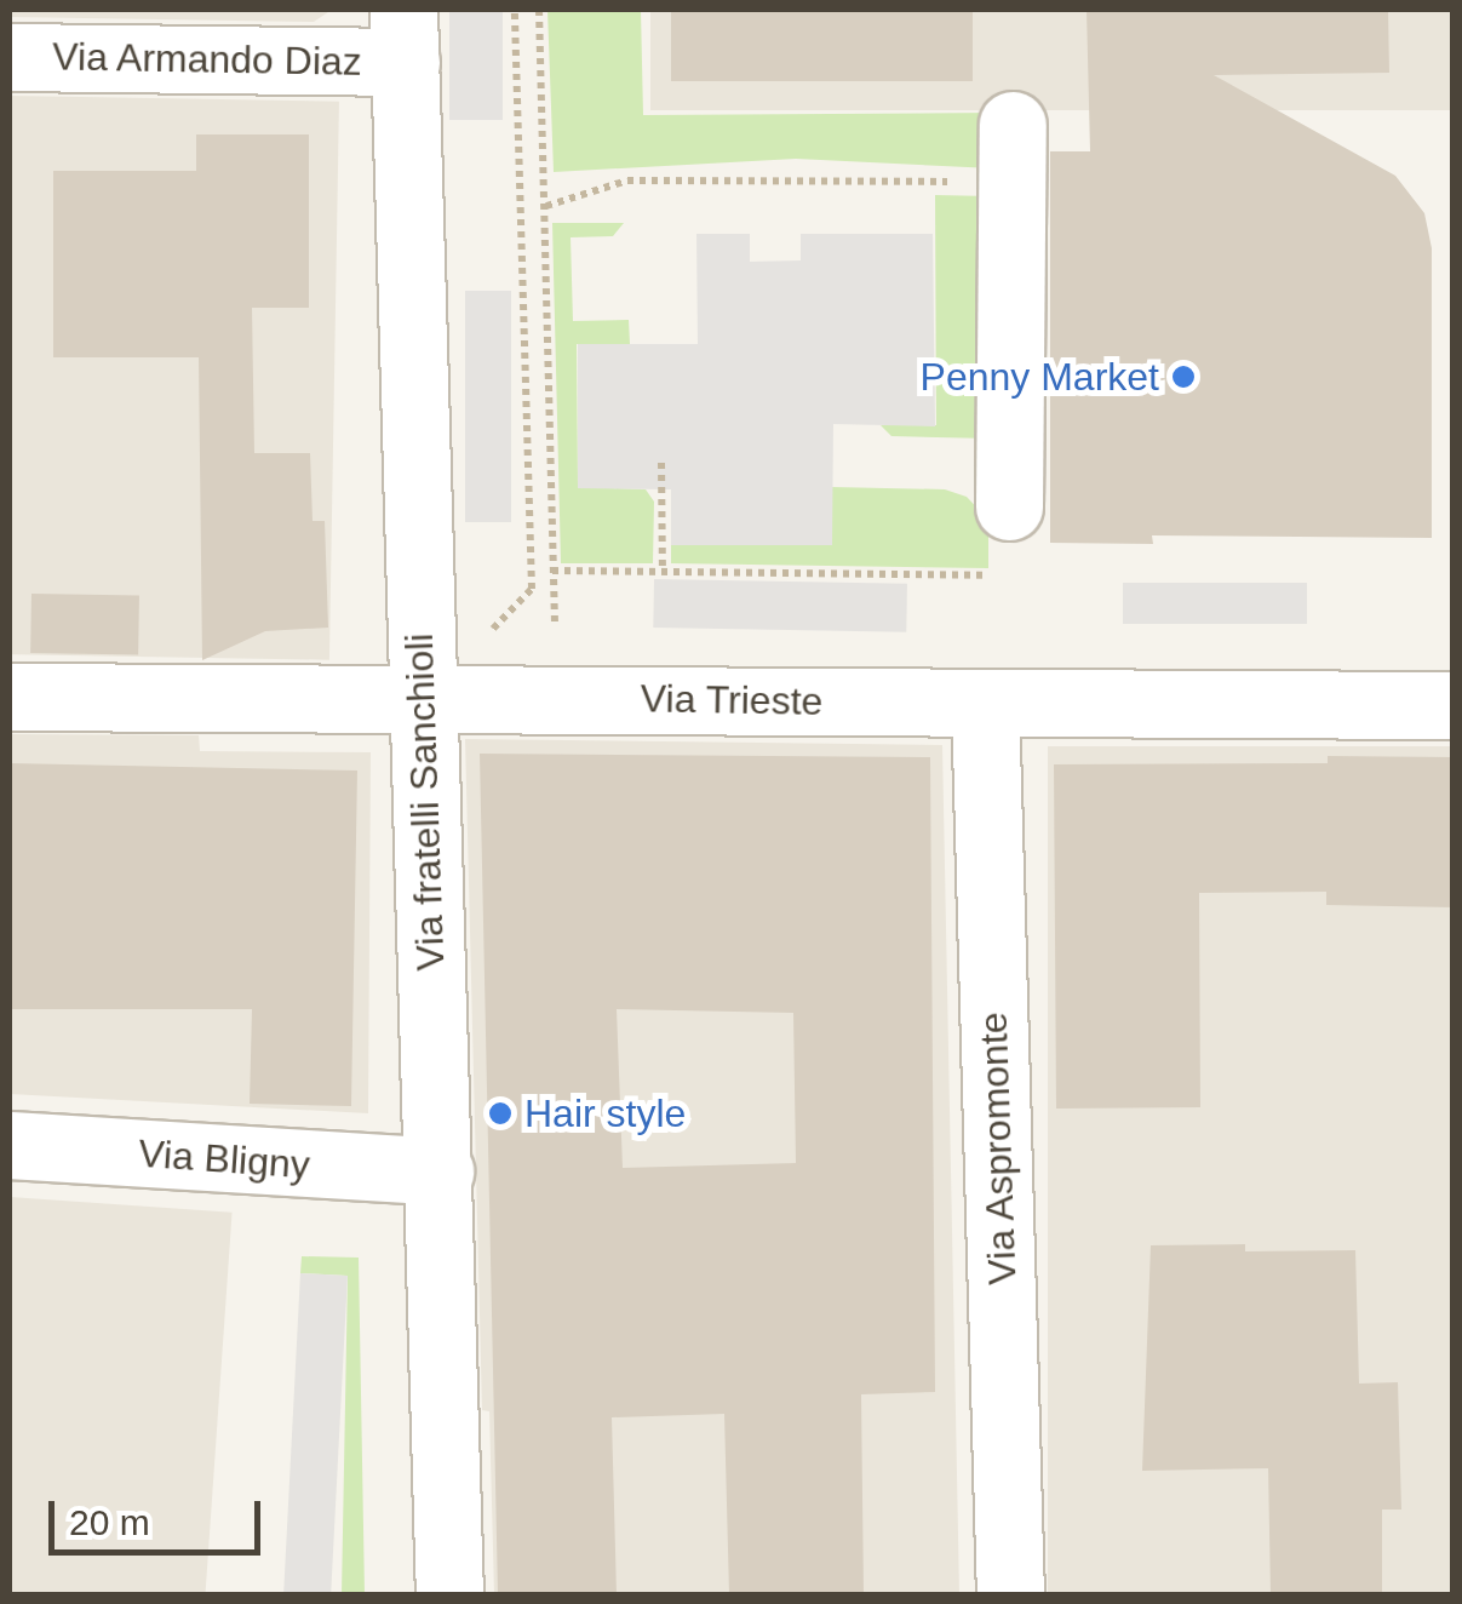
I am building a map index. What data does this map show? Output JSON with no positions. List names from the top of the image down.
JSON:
{
  "streets": {
    "street": [
      "Via Armando Diaz",
      "Via Trieste",
      "Via fratelli Sanchioli",
      "Via Aspromonte",
      "Via Bligny"
    ]
  },
  "crossings": [
    ["Via Armando Diaz", "Via fratelli Sanchioli"],
    ["Via Trieste", "Via fratelli Sanchioli"],
    ["Via Trieste", "Via Aspromonte"],
    ["Via fratelli Sanchioli", "Via Bligny"]
  ],
  "places": ["Penny Market", "Hair style"],
  "scale_bar": "20 m"
}
